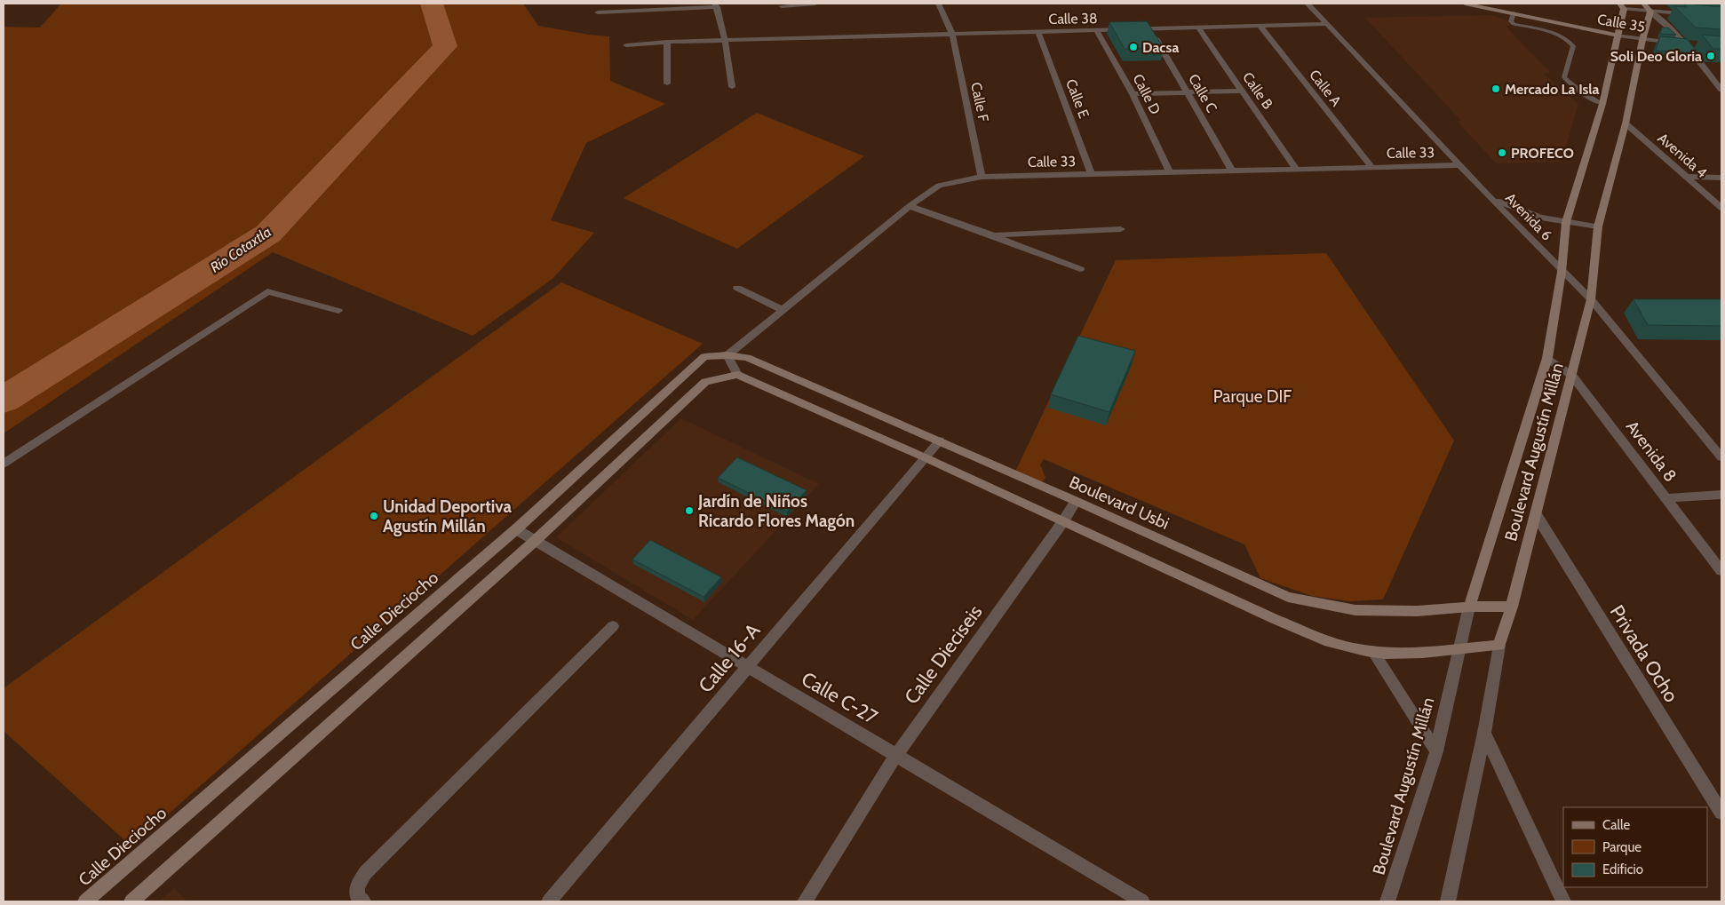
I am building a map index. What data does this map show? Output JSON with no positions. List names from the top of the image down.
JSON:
{
  "streets": {
    "street": [
      "Calle 38",
      "Calle 35",
      "Calle A",
      "Calle B",
      "Calle C",
      "Calle D",
      "Calle E",
      "Calle F",
      "Calle 33",
      "Avenida 4",
      "Avenida 6",
      "Avenida 8",
      "Boulevard Augustín Millán",
      "Boulevard Usbi",
      "Calle Dieciocho",
      "Privada Ocho",
      "Calle Dieciseis",
      "Calle 16-A",
      "Calle C-27"
    ]
  },
  "crossings": [
    ["Calle 38", "Calle A"],
    ["Calle 38", "Calle B"],
    ["Calle 38", "Calle C"],
    ["Calle 38", "Calle D"],
    ["Calle 38", "Calle E"],
    ["Calle 38", "Calle F"],
    ["Calle 38", "Avenida 6"],
    ["Calle 35", "Boulevard Augustín Millán"],
    ["Calle A", "Calle 33"],
    ["Calle B", "Calle 33"],
    ["Calle C", "Calle 33"],
    ["Calle D", "Calle 33"],
    ["Calle E", "Calle 33"],
    ["Calle F", "Calle 33"],
    ["Calle 33", "Avenida 6"],
    ["Calle 33", "Boulevard Usbi"],
    ["Calle 33", "Calle Dieciocho"],
    ["Avenida 4", "Boulevard Augustín Millán"],
    ["Avenida 6", "Boulevard Augustín Millán"],
    ["Avenida 8", "Boulevard Augustín Millán"],
    ["Boulevard Augustín Millán", "Boulevard Usbi"],
    ["Boulevard Augustín Millán", "Privada Ocho"],
    ["Boulevard Usbi", "Calle Dieciocho"],
    ["Boulevard Usbi", "Calle Dieciseis"],
    ["Boulevard Usbi", "Calle 16-A"],
    ["Calle Dieciocho", "Calle C-27"],
    ["Calle Dieciseis", "Calle C-27"],
    ["Calle 16-A", "Calle C-27"]
  ],
  "water": ["Río Cotaxtla"],
  "parks": ["Parque DIF"],
  "places": [
    "Dacsa",
    "Soli Deo Gloria",
    "Mercado La Isla",
    "PROFECO",
    "Jardín de Niños Ricardo Flores Magón",
    "Unidad Deportiva Agustín Millán"
  ],
  "legend": ["Calle", "Parque", "Edificio"]
}
